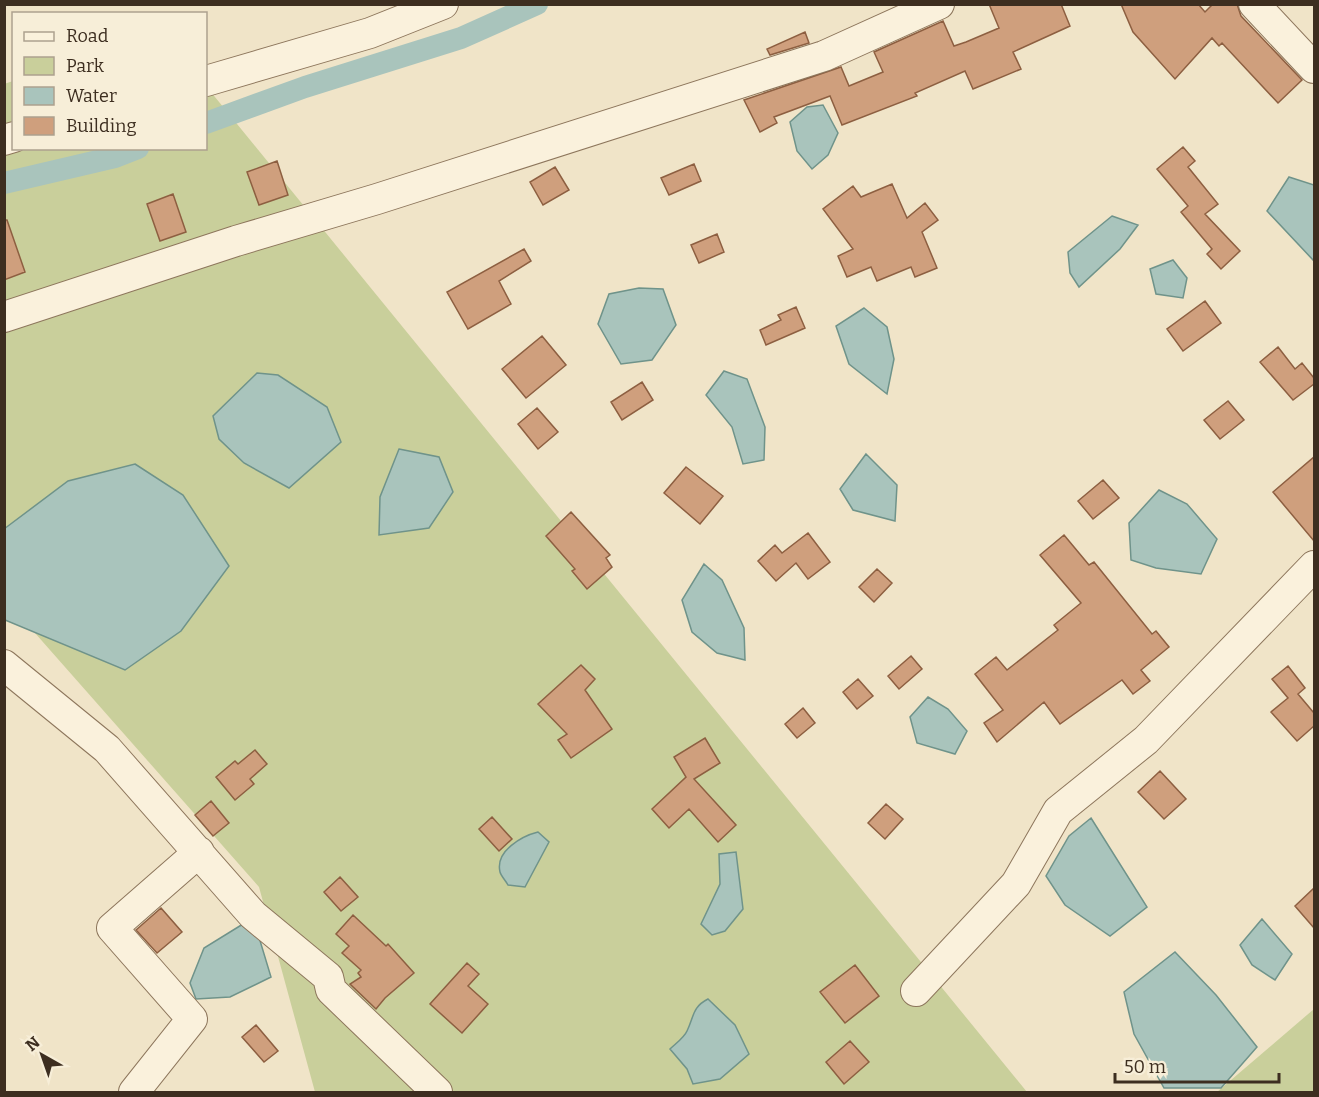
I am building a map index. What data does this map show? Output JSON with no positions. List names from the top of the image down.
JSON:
{
  "legend": [
    "Road",
    "Park",
    "Water",
    "Building"
  ],
  "scale_bar": "50 m",
  "north": "top left"
}
